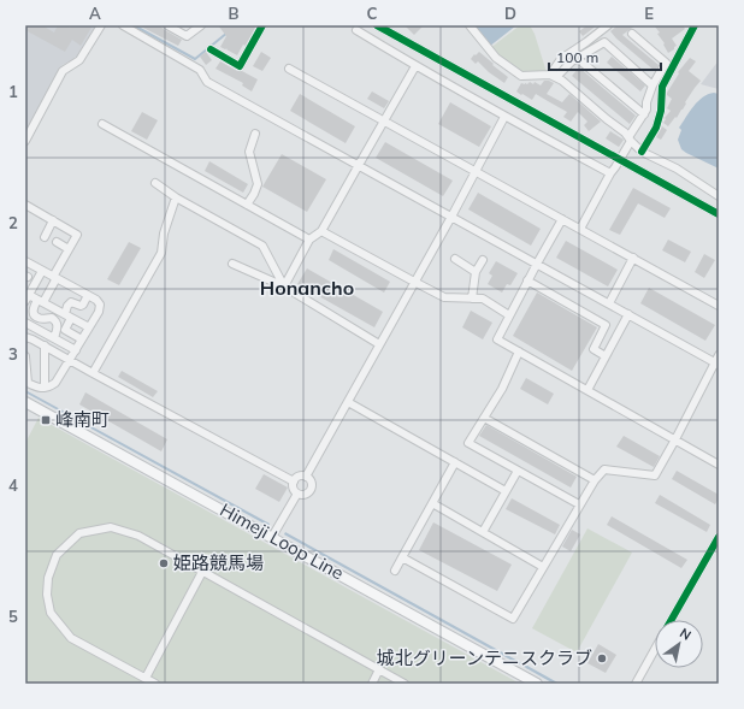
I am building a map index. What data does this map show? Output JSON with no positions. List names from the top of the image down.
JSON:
{
  "streets": {
    "main road": ["Himeji Loop Line"]
  },
  "districts": ["Honancho"],
  "places": {
    "transit": ["峰南町"],
    "other": ["姫路競馬場", "城北グリーンテニスクラブ"]
  },
  "scale_bar": "100 m",
  "north": "top right",
  "grid": {
    "columns": [
      "A",
      "B",
      "C",
      "D",
      "E"
    ],
    "rows": [
      "1",
      "2",
      "3",
      "4",
      "5"
    ]
  }
}
